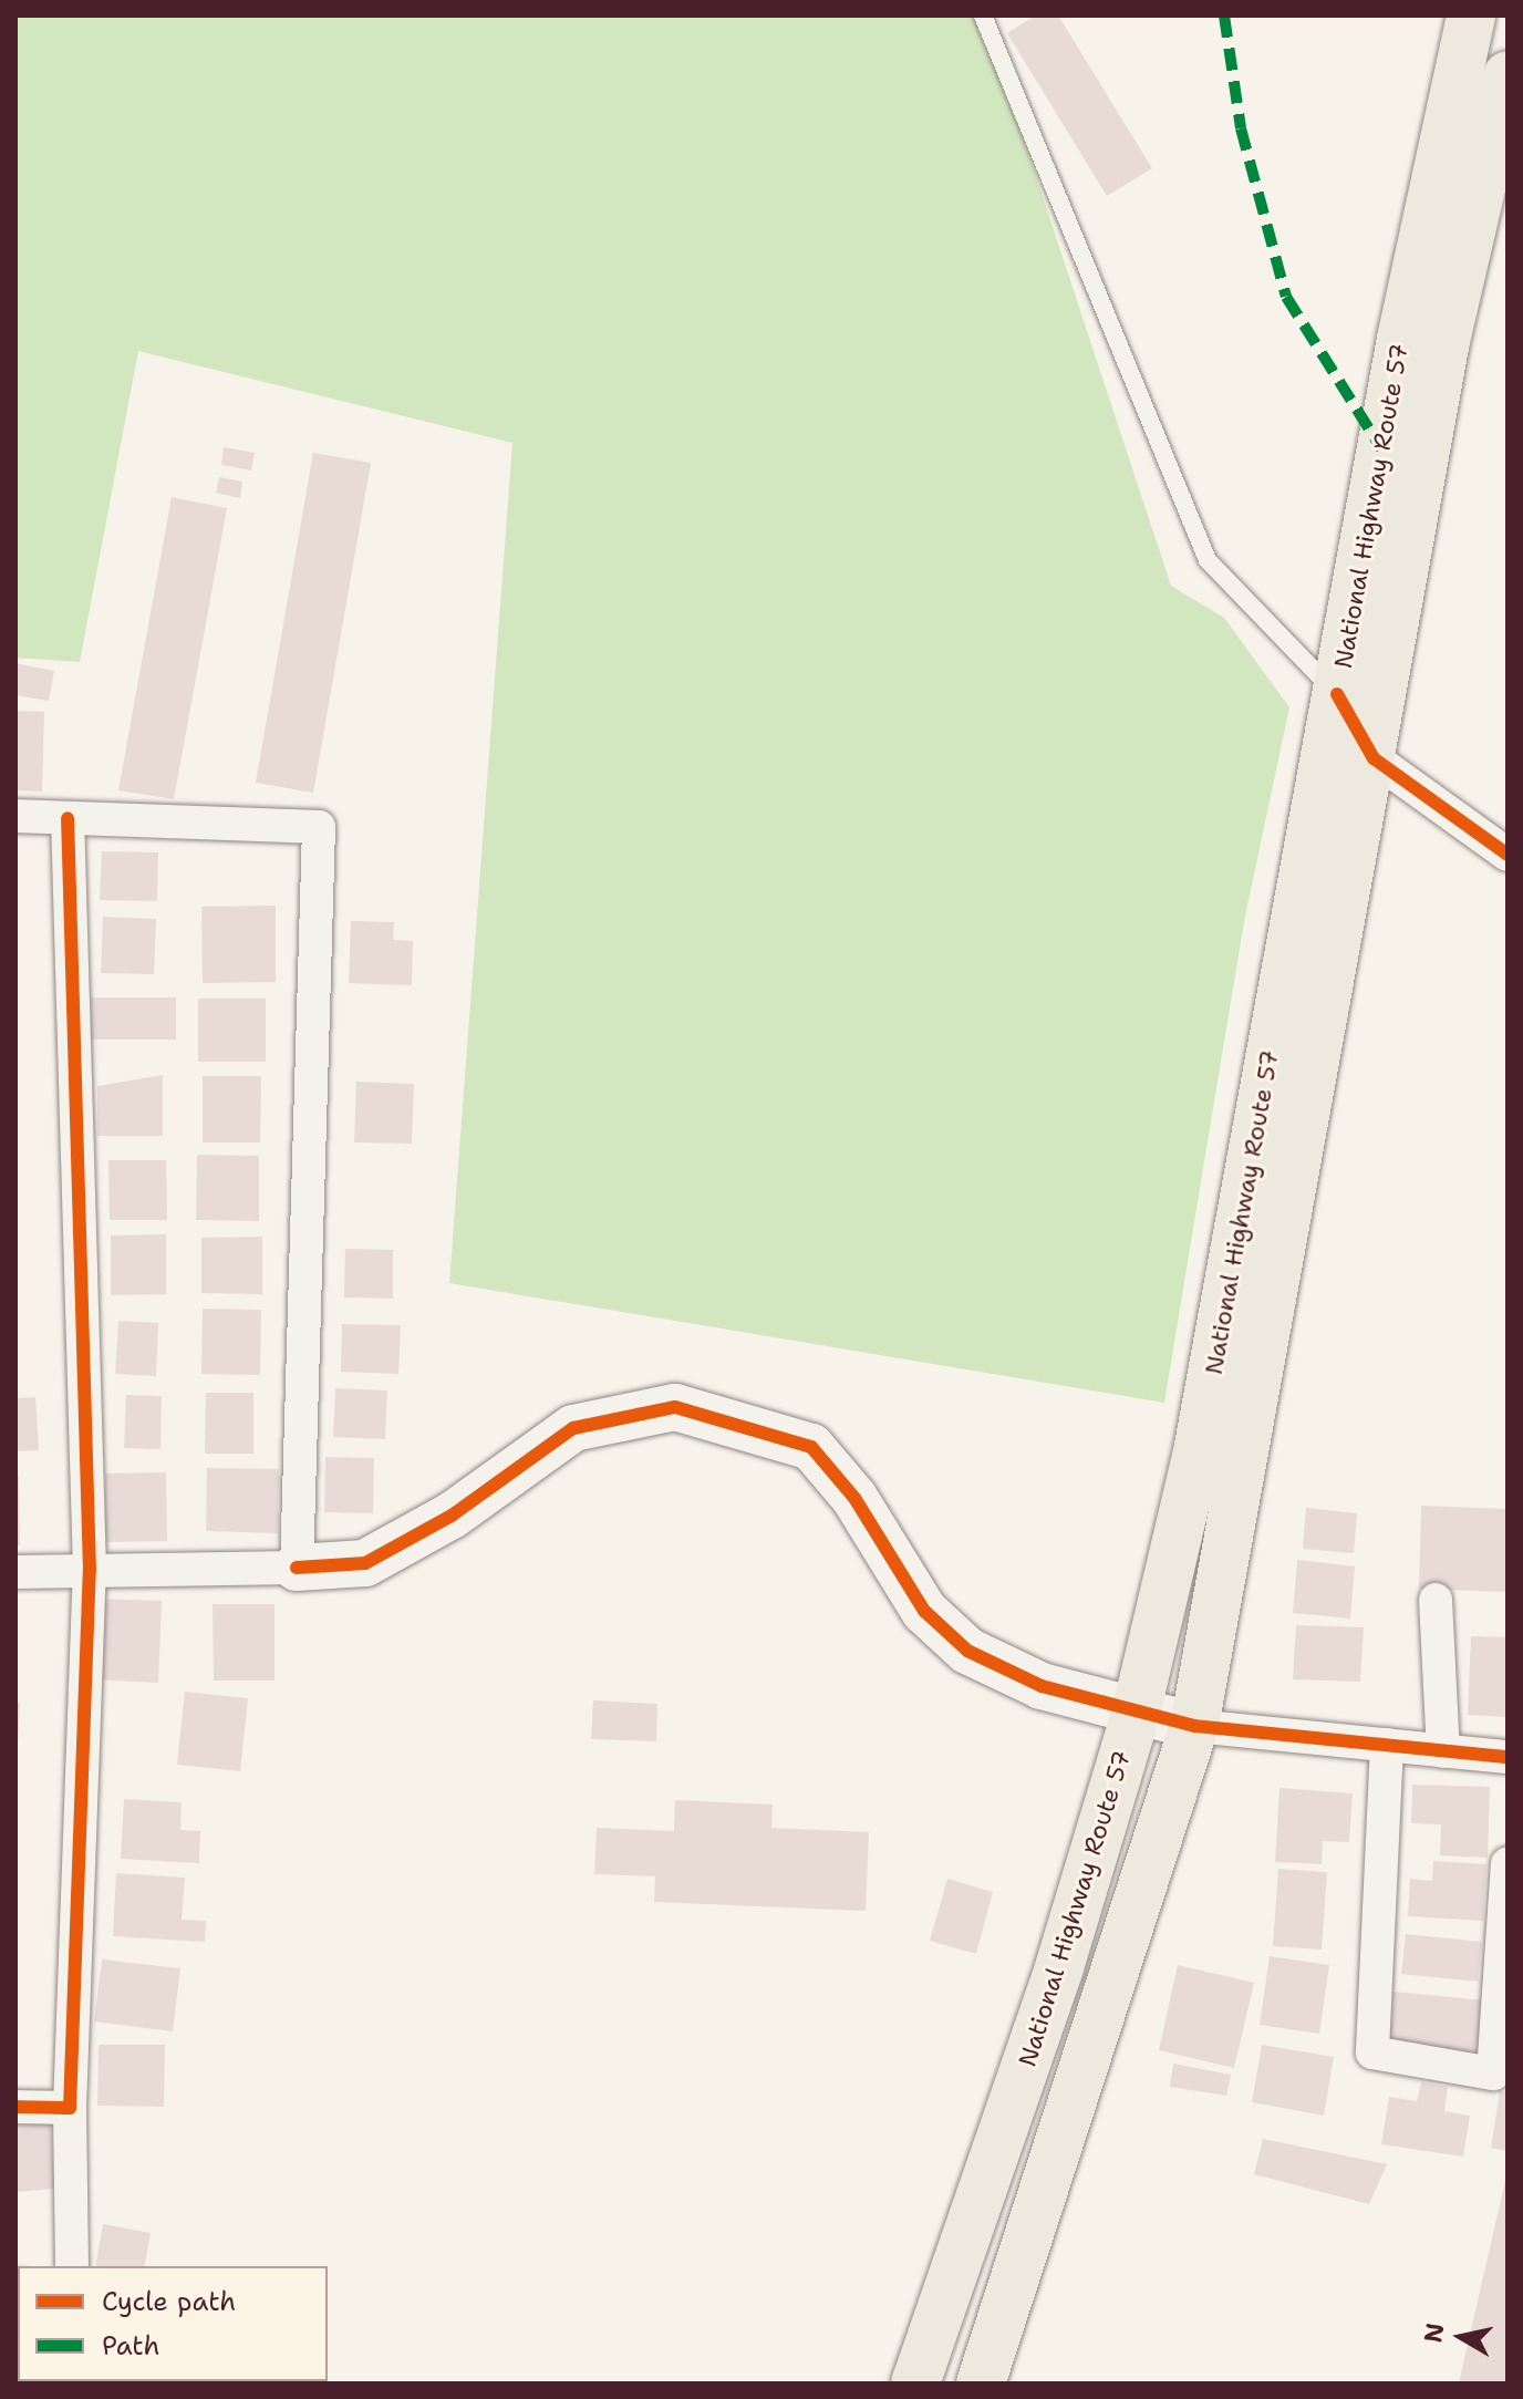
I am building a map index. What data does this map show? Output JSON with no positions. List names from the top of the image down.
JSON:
{
  "streets": {
    "highway": ["National Highway Route 57"]
  },
  "legend": ["Cycle path", "Path"],
  "north": "left"
}
